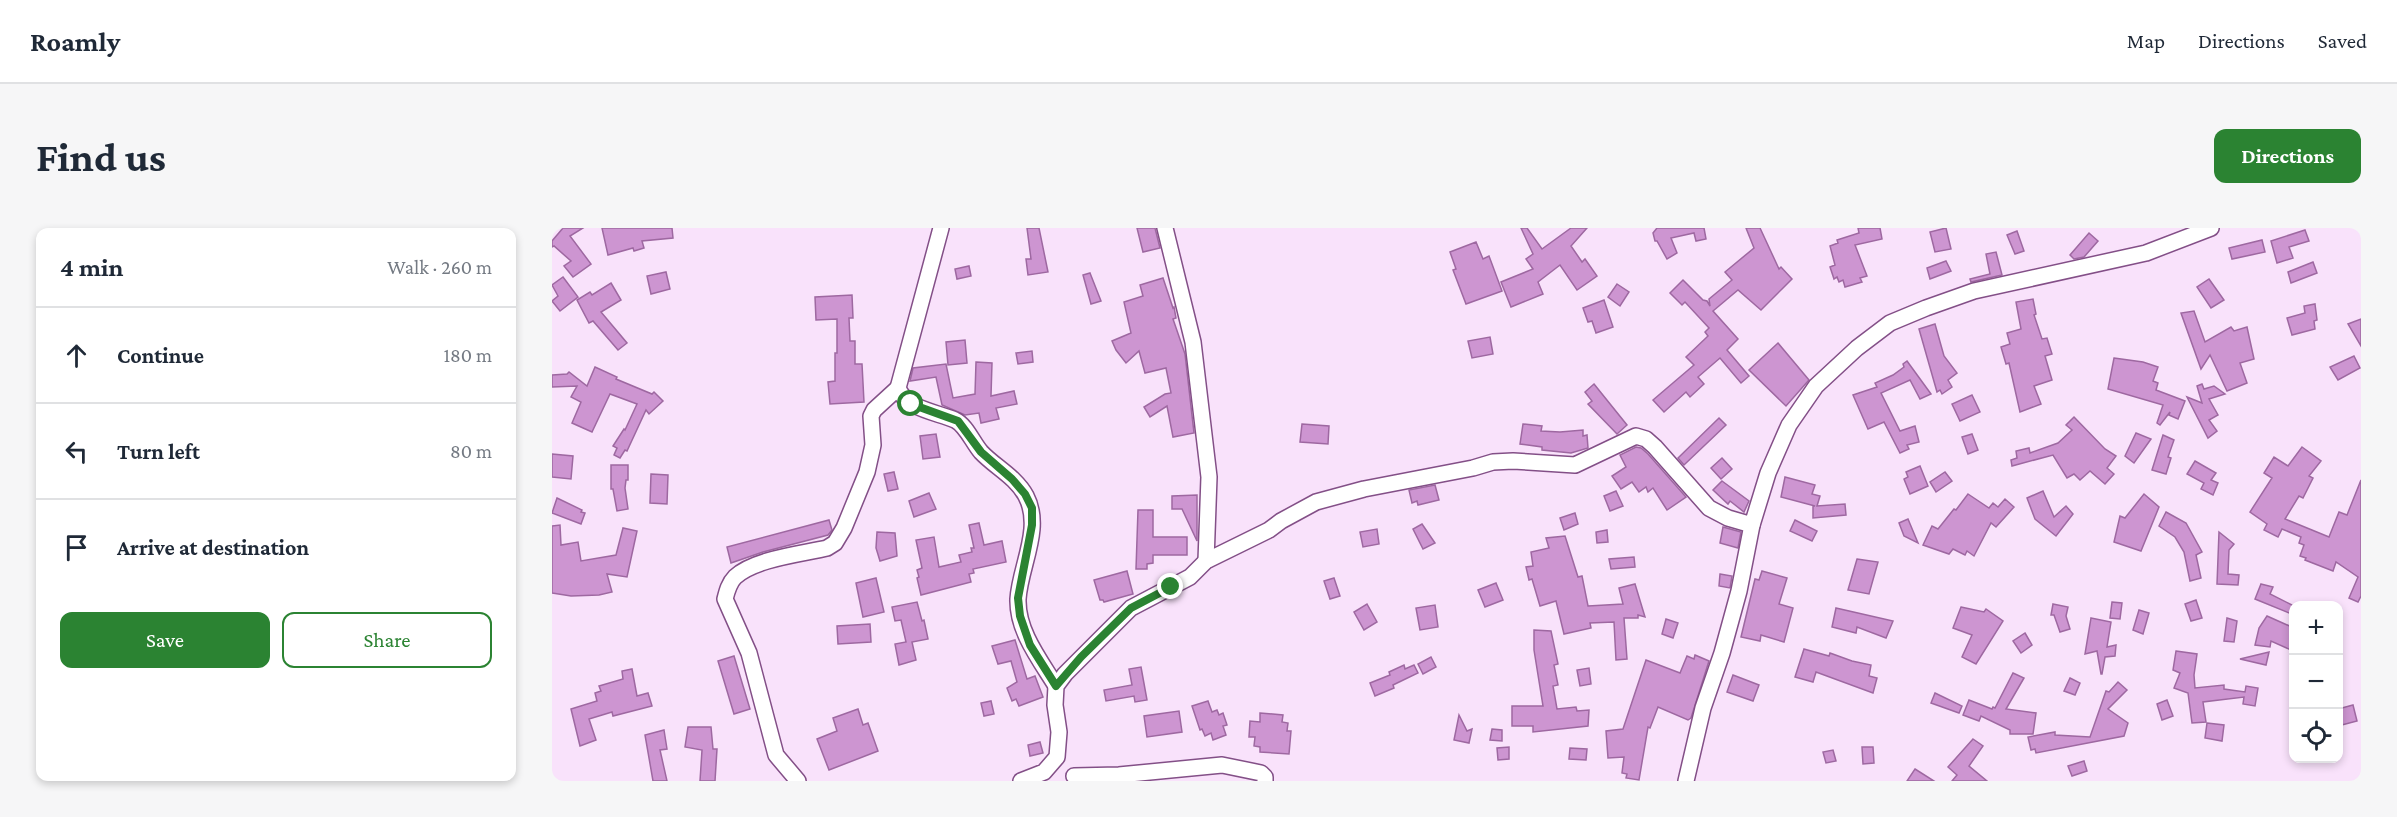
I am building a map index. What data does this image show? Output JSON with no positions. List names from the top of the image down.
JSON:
{
  "page": {
    "header": "Roamly",
    "nav": ["Map", "Directions", "Saved"],
    "buttons": [
      "Directions",
      ["Save", "Share"]
    ],
    "title": "Find us",
    "heading": ["4 min", "Walk · 260 m"],
    "list": [
      ["Continue", "180 m"],
      ["Turn left", "80 m"],
      "Arrive at destination"
    ],
    "map_buttons": ["+", "−"]
  }
}
